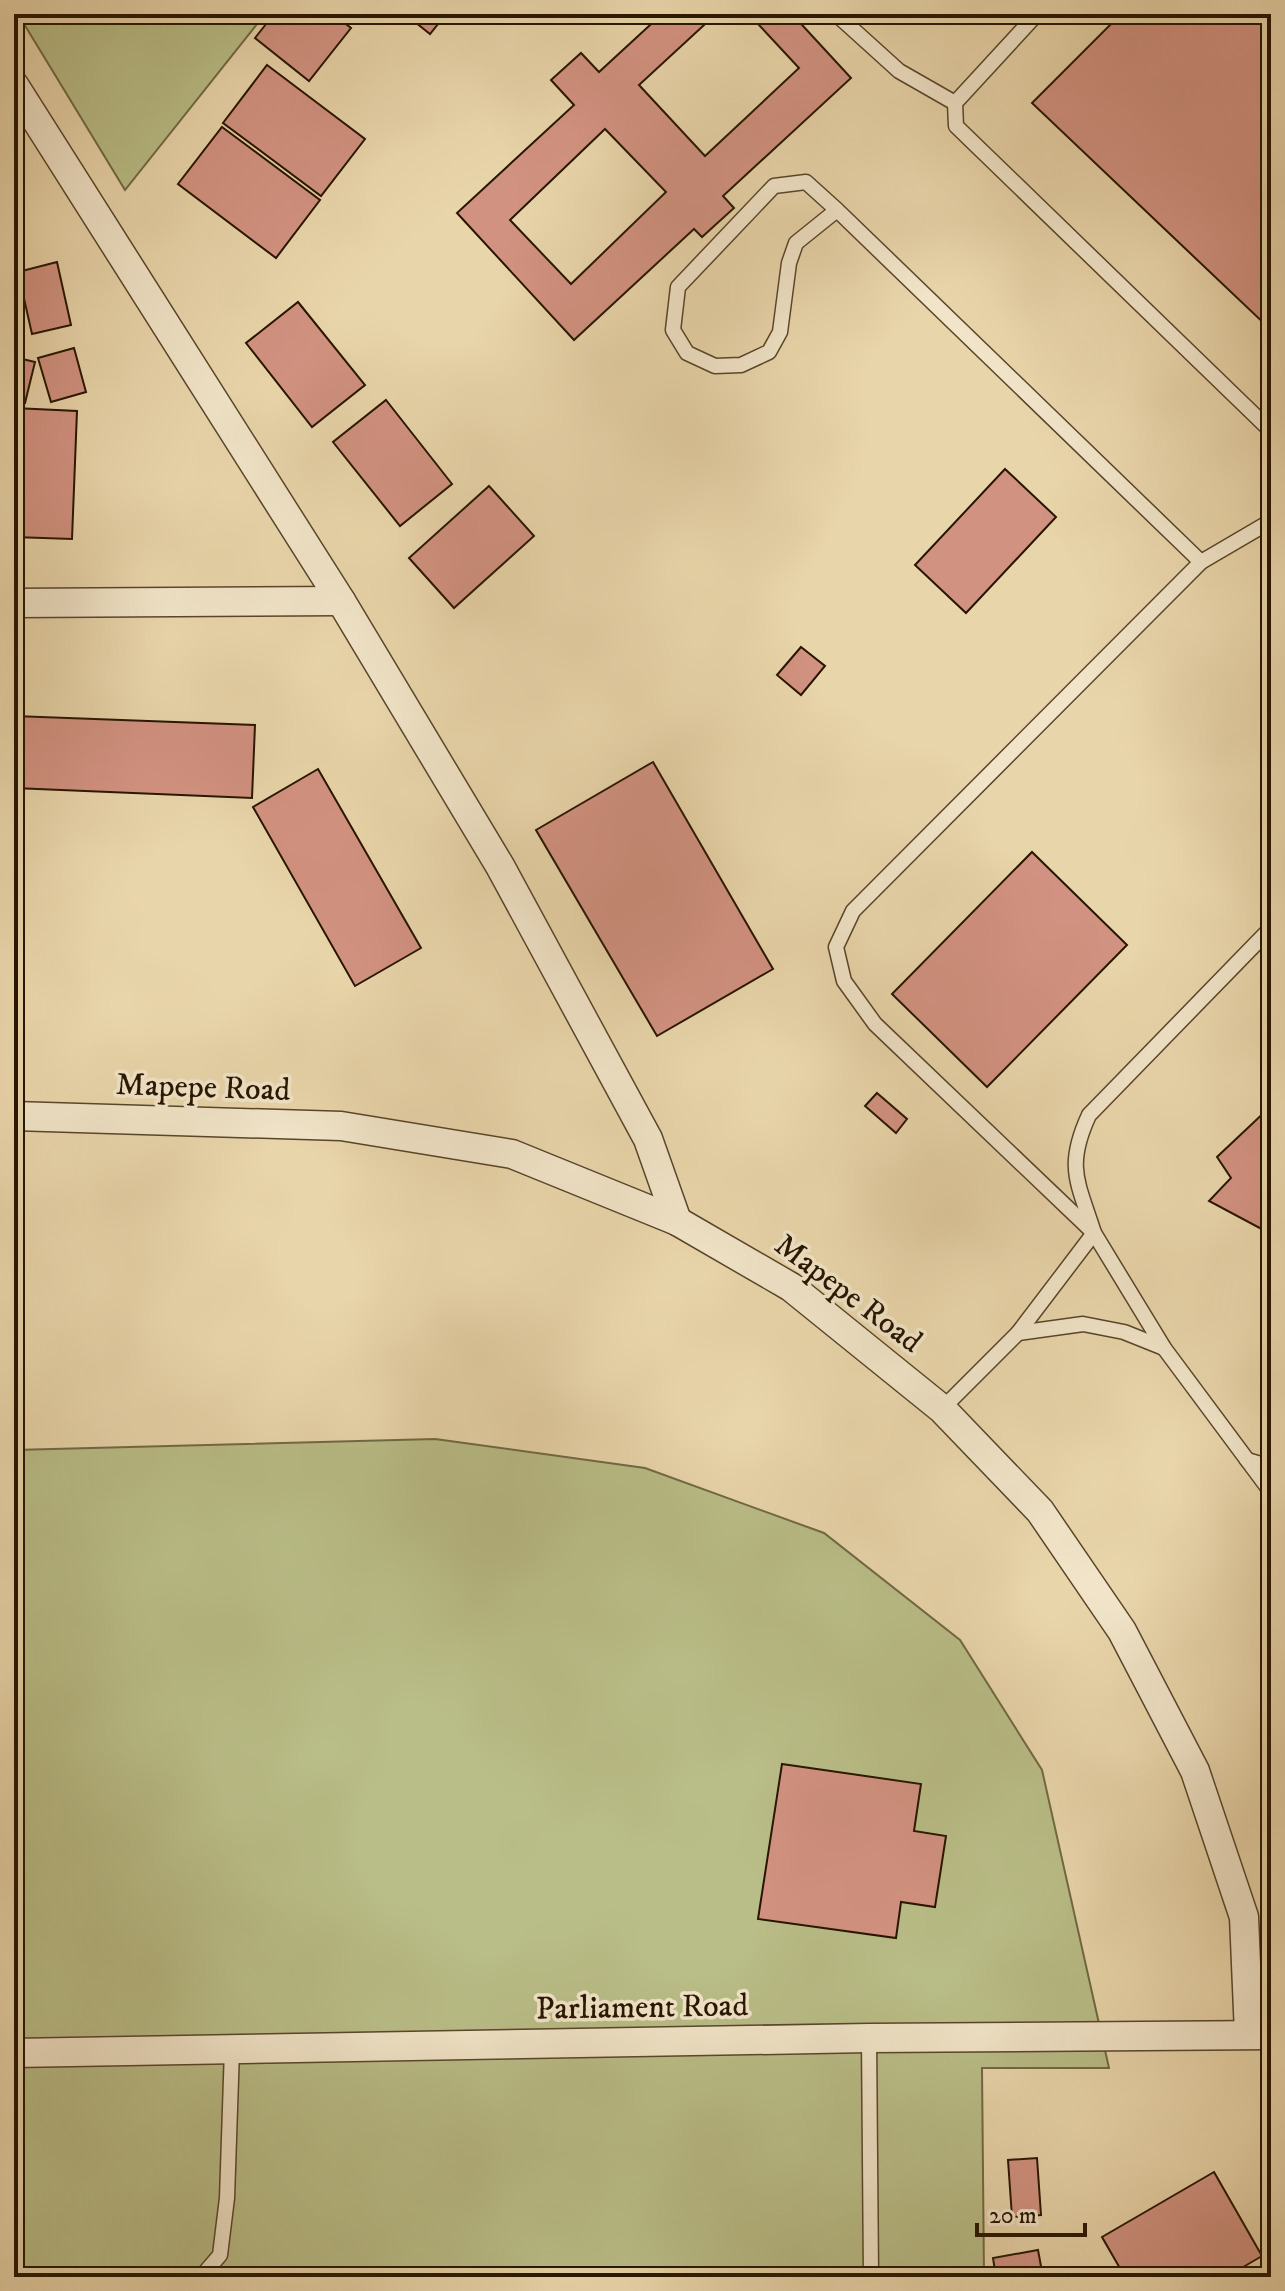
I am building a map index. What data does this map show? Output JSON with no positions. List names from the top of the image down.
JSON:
{
  "streets": {
    "street": ["Mapepe Road", "Parliament Road"]
  },
  "crossings": [
    ["Mapepe Road", "Parliament Road"]
  ],
  "scale_bar": "20 m"
}
